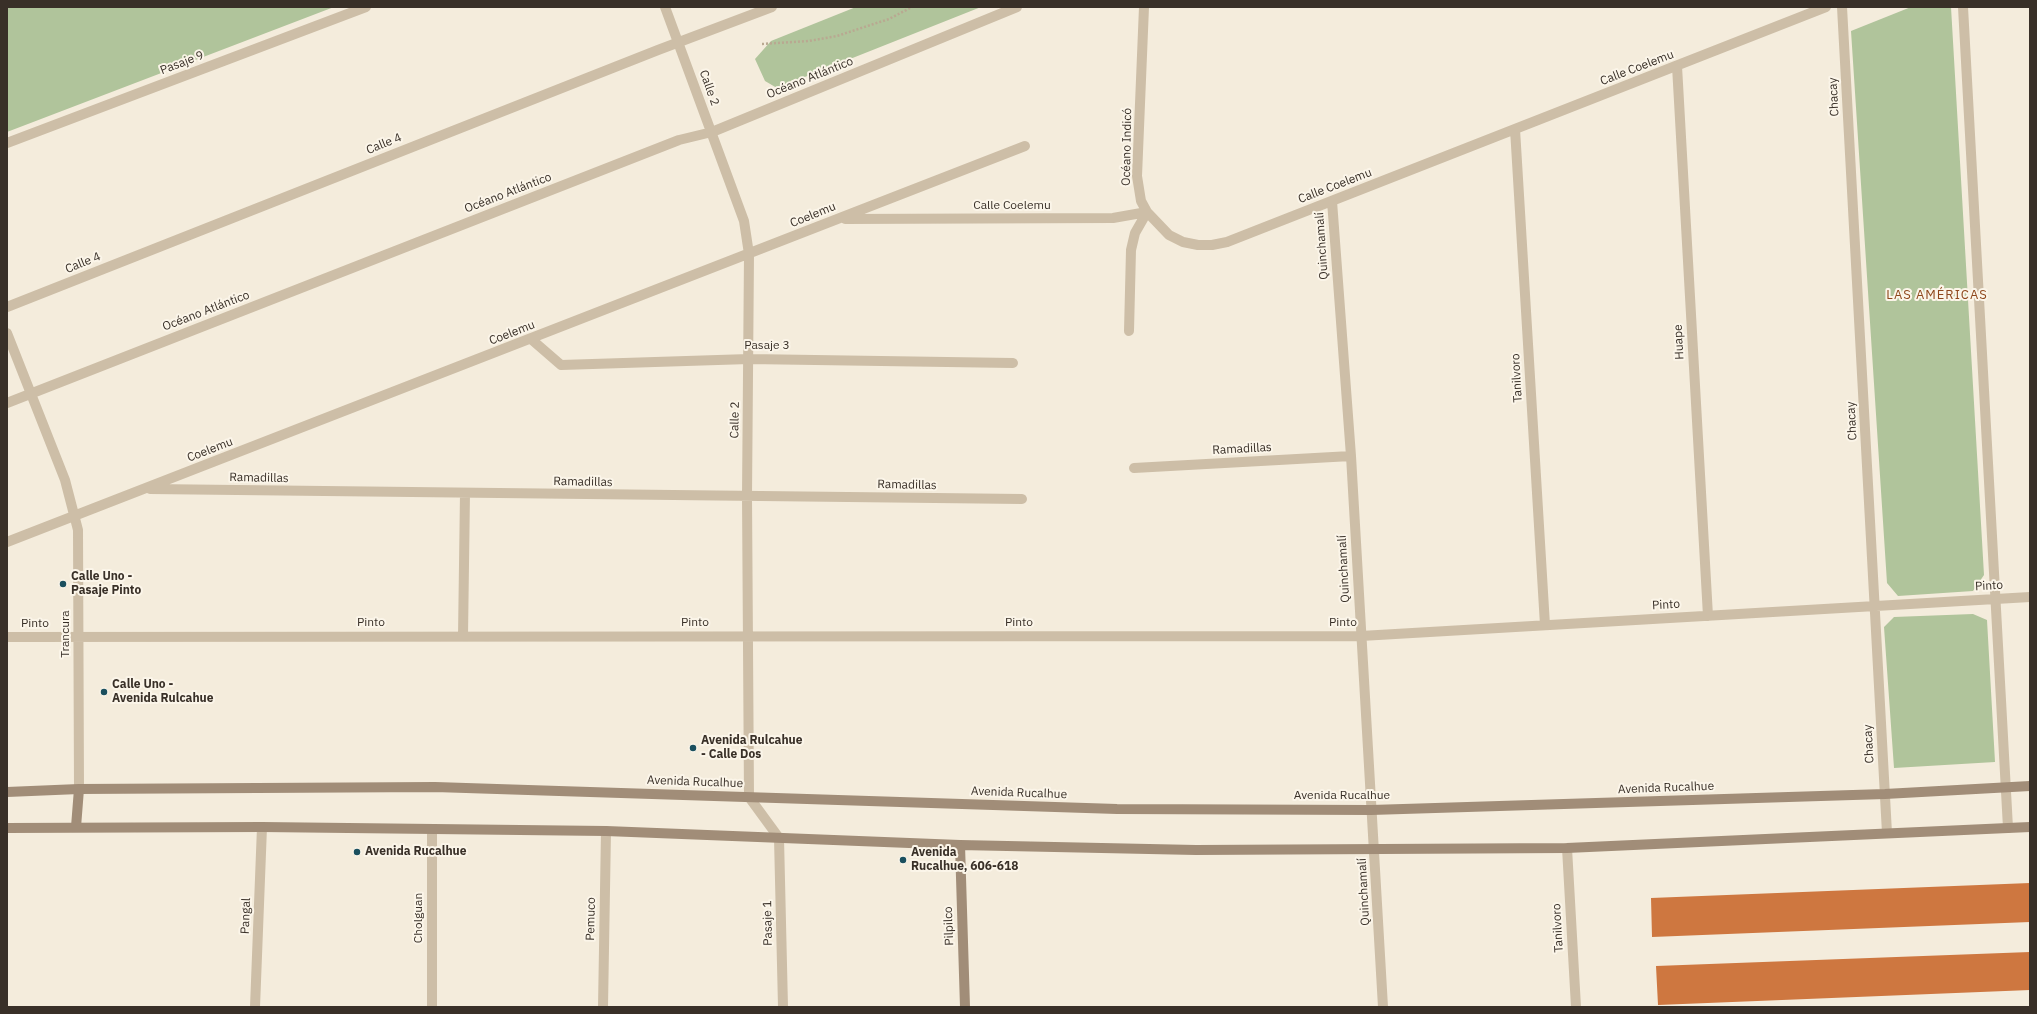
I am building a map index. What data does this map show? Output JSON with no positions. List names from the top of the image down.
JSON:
{
  "streets": {
    "street": [
      "Pasaje 9",
      "Calle Coelemu",
      "Océano Atlántico",
      "Calle 2",
      "Chacay",
      "Calle 4",
      "Océano Indicó",
      "Coelemu",
      "Quinchamalí",
      "Huape",
      "Pasaje 3",
      "Tanilvoro",
      "Ramadillas",
      "Pinto",
      "Trancura",
      "Avenida Rucalhue",
      "Pangal",
      "Cholguan",
      "Pemuco",
      "Pasaje 1",
      "Pilpilco"
    ]
  },
  "crossings": [
    ["Calle Coelemu", "Océano Indicó"],
    ["Calle Coelemu", "Coelemu"],
    ["Calle Coelemu", "Quinchamalí"],
    ["Calle Coelemu", "Huape"],
    ["Calle Coelemu", "Tanilvoro"],
    ["Océano Atlántico", "Calle 2"],
    ["Océano Atlántico", "Trancura"],
    ["Calle 2", "Calle 4"],
    ["Calle 2", "Coelemu"],
    ["Calle 2", "Pasaje 3"],
    ["Calle 2", "Ramadillas"],
    ["Calle 2", "Pinto"],
    ["Calle 2", "Avenida Rucalhue"],
    ["Chacay", "Pinto"],
    ["Chacay", "Avenida Rucalhue"],
    ["Coelemu", "Pasaje 3"],
    ["Coelemu", "Ramadillas"],
    ["Coelemu", "Trancura"],
    ["Quinchamalí", "Ramadillas"],
    ["Quinchamalí", "Pinto"],
    ["Quinchamalí", "Avenida Rucalhue"],
    ["Huape", "Pinto"],
    ["Tanilvoro", "Pinto"],
    ["Pinto", "Trancura"],
    ["Trancura", "Avenida Rucalhue"]
  ],
  "districts": ["LAS AMÉRICAS"],
  "places": [
    "Calle Uno - Pasaje Pinto",
    "Calle Uno - Avenida Rulcahue",
    "Avenida Rulcahue - Calle Dos",
    "Avenida Rucalhue",
    "Avenida Rucalhue, 606-618"
  ]
}
